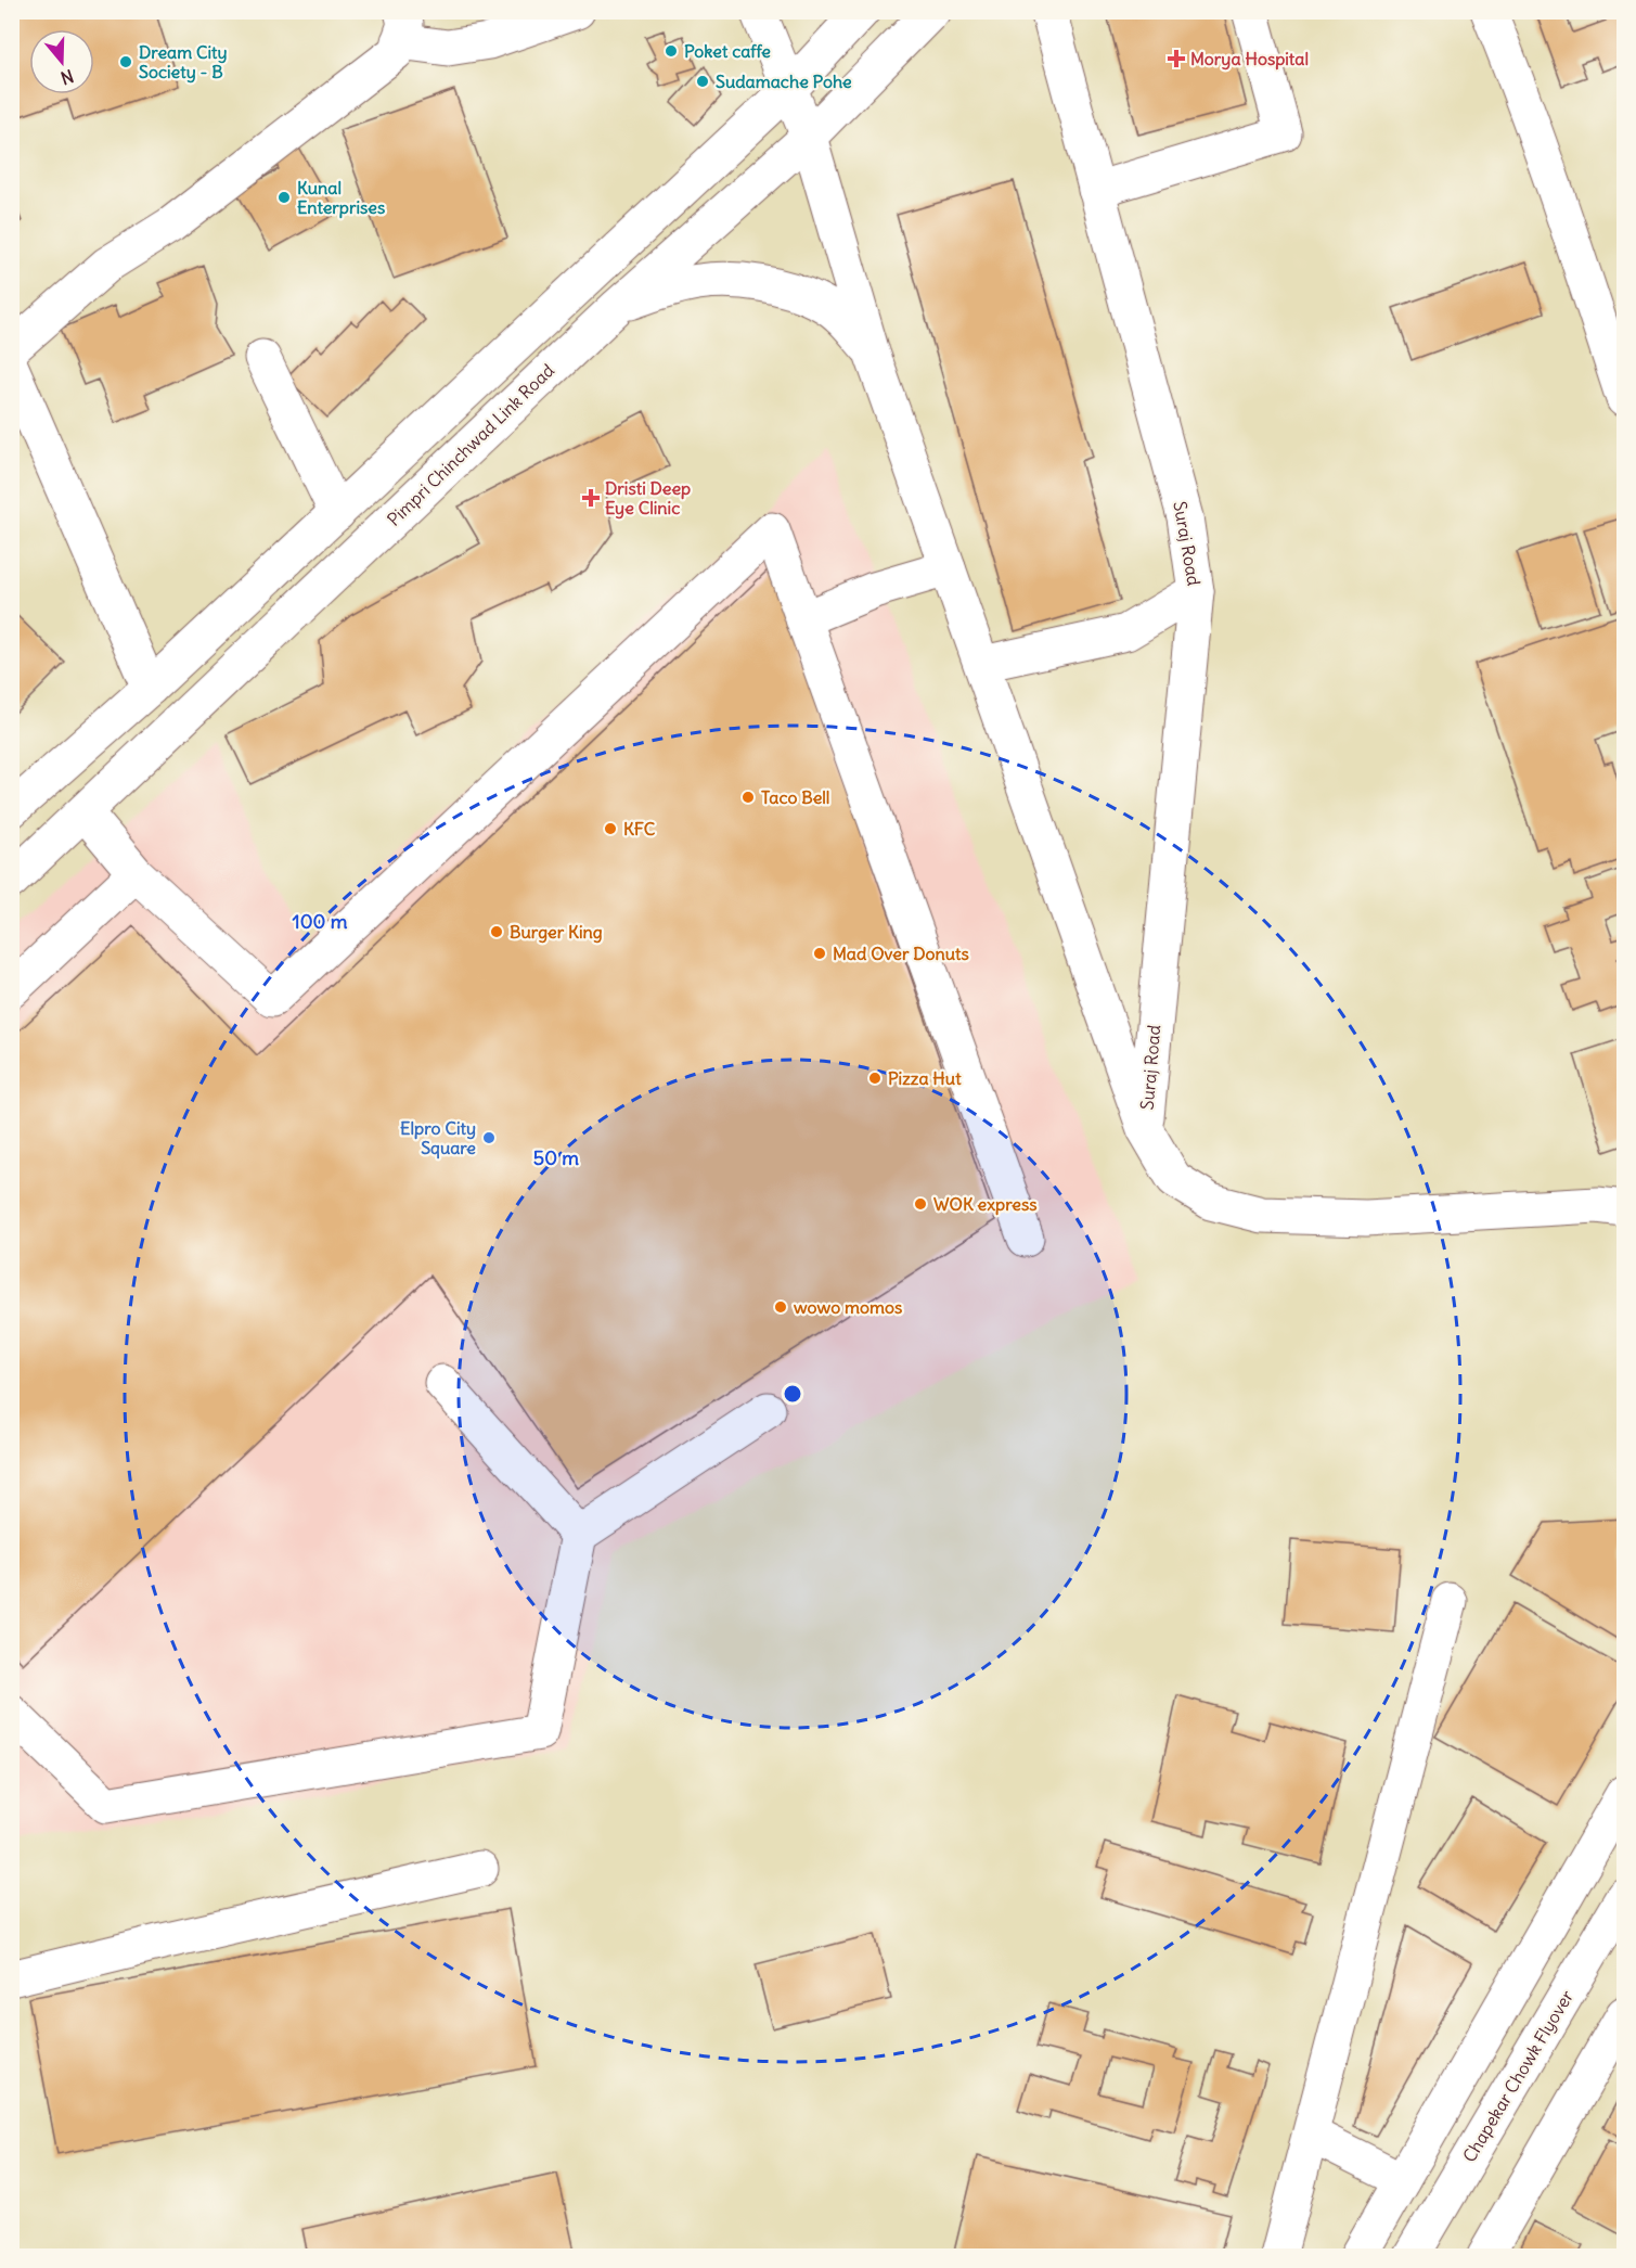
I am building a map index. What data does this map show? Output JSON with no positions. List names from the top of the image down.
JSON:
{
  "streets": {
    "main road": ["Pimpri Chinchwad Link Road", "Suraj Road", "Chapekar Chowk Flyover"]
  },
  "places": {
    "other": [
      "Poket caffe",
      "Dream City Society - B",
      "Sudamache Pohe",
      "Kunal Enterprises",
      "Taco Bell",
      "KFC",
      "Burger King",
      "Mad Over Donuts",
      "Pizza Hut",
      "Elpro City Square",
      "WOK express",
      "wowo momos"
    ],
    "health": ["Morya Hospital", "Dristi Deep Eye Clinic"]
  },
  "north": "bottom",
  "rings": ["100 m", "50 m"]
}
